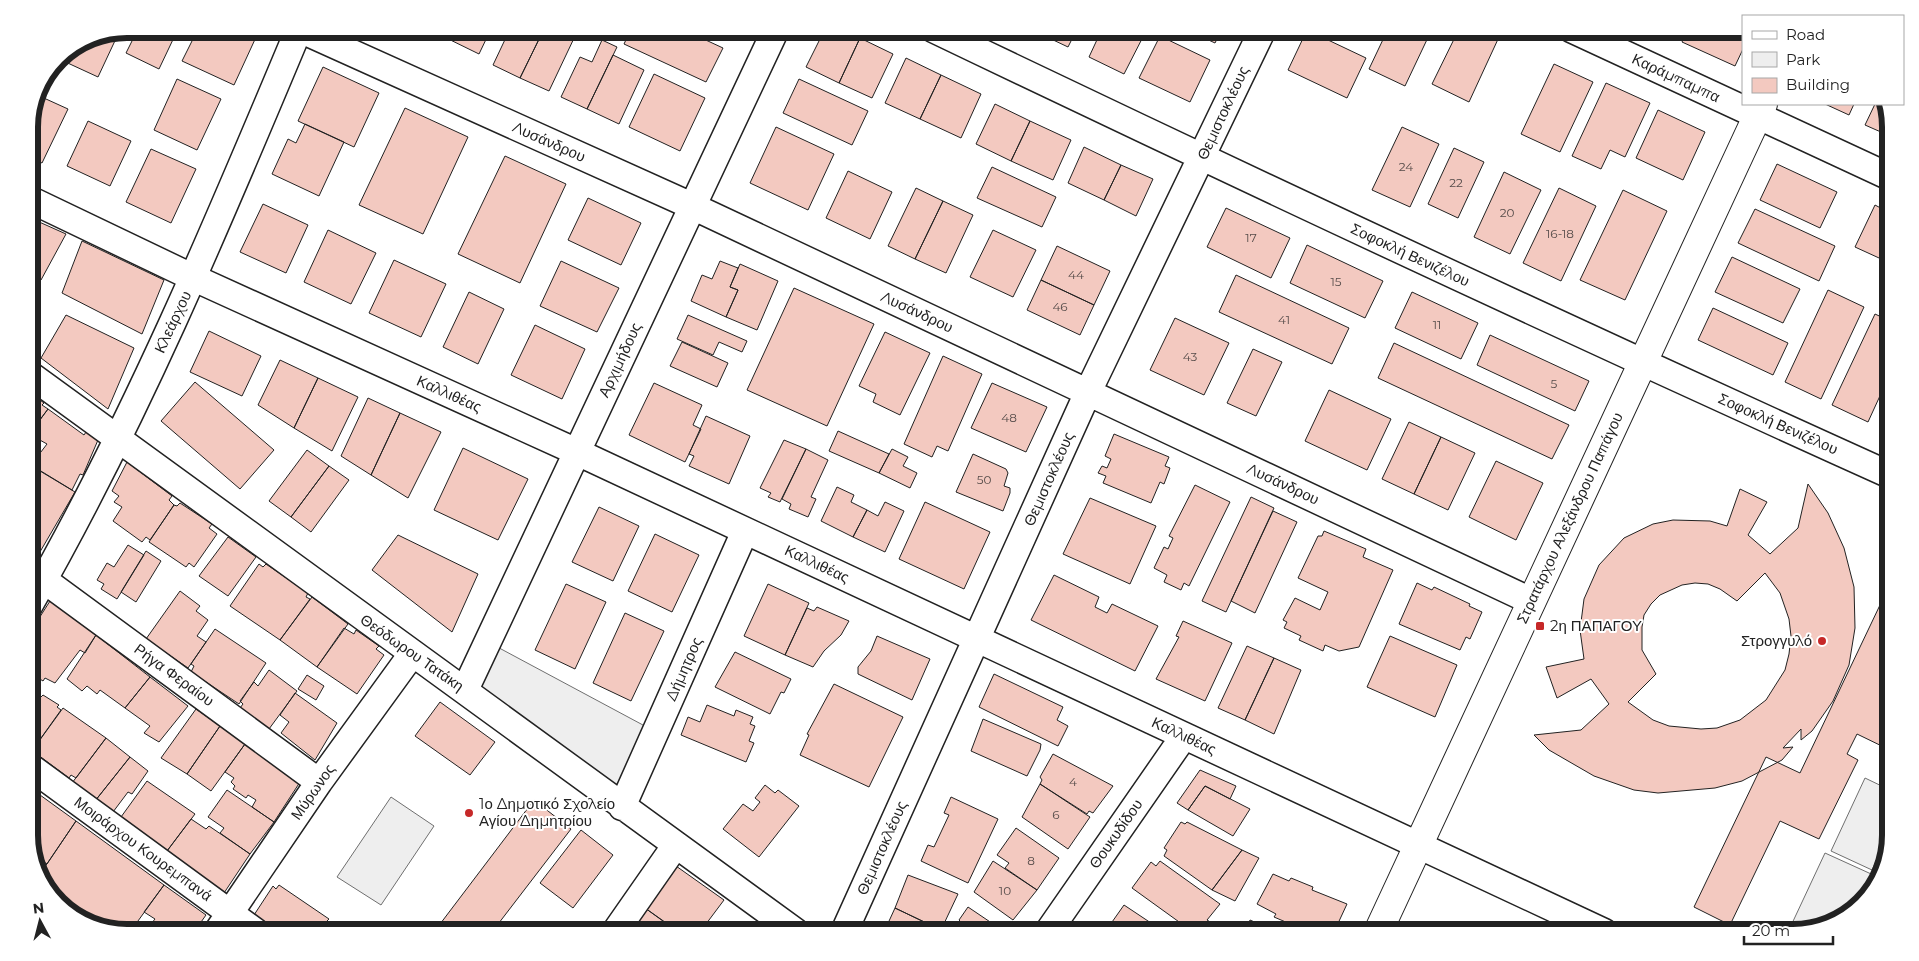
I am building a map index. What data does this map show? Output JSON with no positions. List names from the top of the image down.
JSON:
{
  "streets": {
    "street": [
      "Καράμπαμπα",
      "Θεμιστοκλέους",
      "Λυσάνδρου",
      "Σοφοκλή Βενιζέλου",
      "Κλεάρχου",
      "Αρχιμήδους",
      "Καλλιθέας",
      "Στρατάρχου Αλεξάνδρου Παπάγου",
      "Θεόδωρου Τατάκη",
      "Δήμητρος",
      "Ρήγα Φεραίου",
      "Μύρωνος",
      "Θουκυδίδου",
      "Μοιράρχου Κουρεμπανά"
    ]
  },
  "crossings": [
    ["Καράμπαμπα", "Στρατάρχου Αλεξάνδρου Παπάγου"],
    ["Θεμιστοκλέους", "Λυσάνδρου"],
    ["Θεμιστοκλέους", "Σοφοκλή Βενιζέλου"],
    ["Θεμιστοκλέους", "Καλλιθέας"],
    ["Λυσάνδρου", "Αρχιμήδους"],
    ["Λυσάνδρου", "Στρατάρχου Αλεξάνδρου Παπάγου"],
    ["Σοφοκλή Βενιζέλου", "Στρατάρχου Αλεξάνδρου Παπάγου"],
    ["Κλεάρχου", "Καλλιθέας"],
    ["Κλεάρχου", "Θεόδωρου Τατάκη"],
    ["Αρχιμήδους", "Καλλιθέας"],
    ["Αρχιμήδους", "Θεόδωρου Τατάκη"],
    ["Καλλιθέας", "Στρατάρχου Αλεξάνδρου Παπάγου"],
    ["Καλλιθέας", "Δήμητρος"],
    ["Καλλιθέας", "Θουκυδίδου"],
    ["Θεόδωρου Τατάκη", "Δήμητρος"],
    ["Θεόδωρου Τατάκη", "Μύρωνος"],
    ["Ρήγα Φεραίου", "Μύρωνος"],
    ["Μύρωνος", "Μοιράρχου Κουρεμπανά"]
  ],
  "places": {
    "transit": ["2η ΠΑΠΑΓΟΥ"],
    "other": ["Στρογγυλό", "1ο Δημοτικό Σχολείο Αγίου Δημητρίου"]
  },
  "house_numbers": [
    "24",
    "22",
    "20",
    "16-18",
    "17",
    "44",
    "15",
    "46",
    "41",
    "11",
    "43",
    "5",
    "48",
    "50",
    "4",
    "6",
    "8",
    "10"
  ],
  "legend": ["Road", "Park", "Building"],
  "scale_bar": "20 m",
  "north": "top"
}
